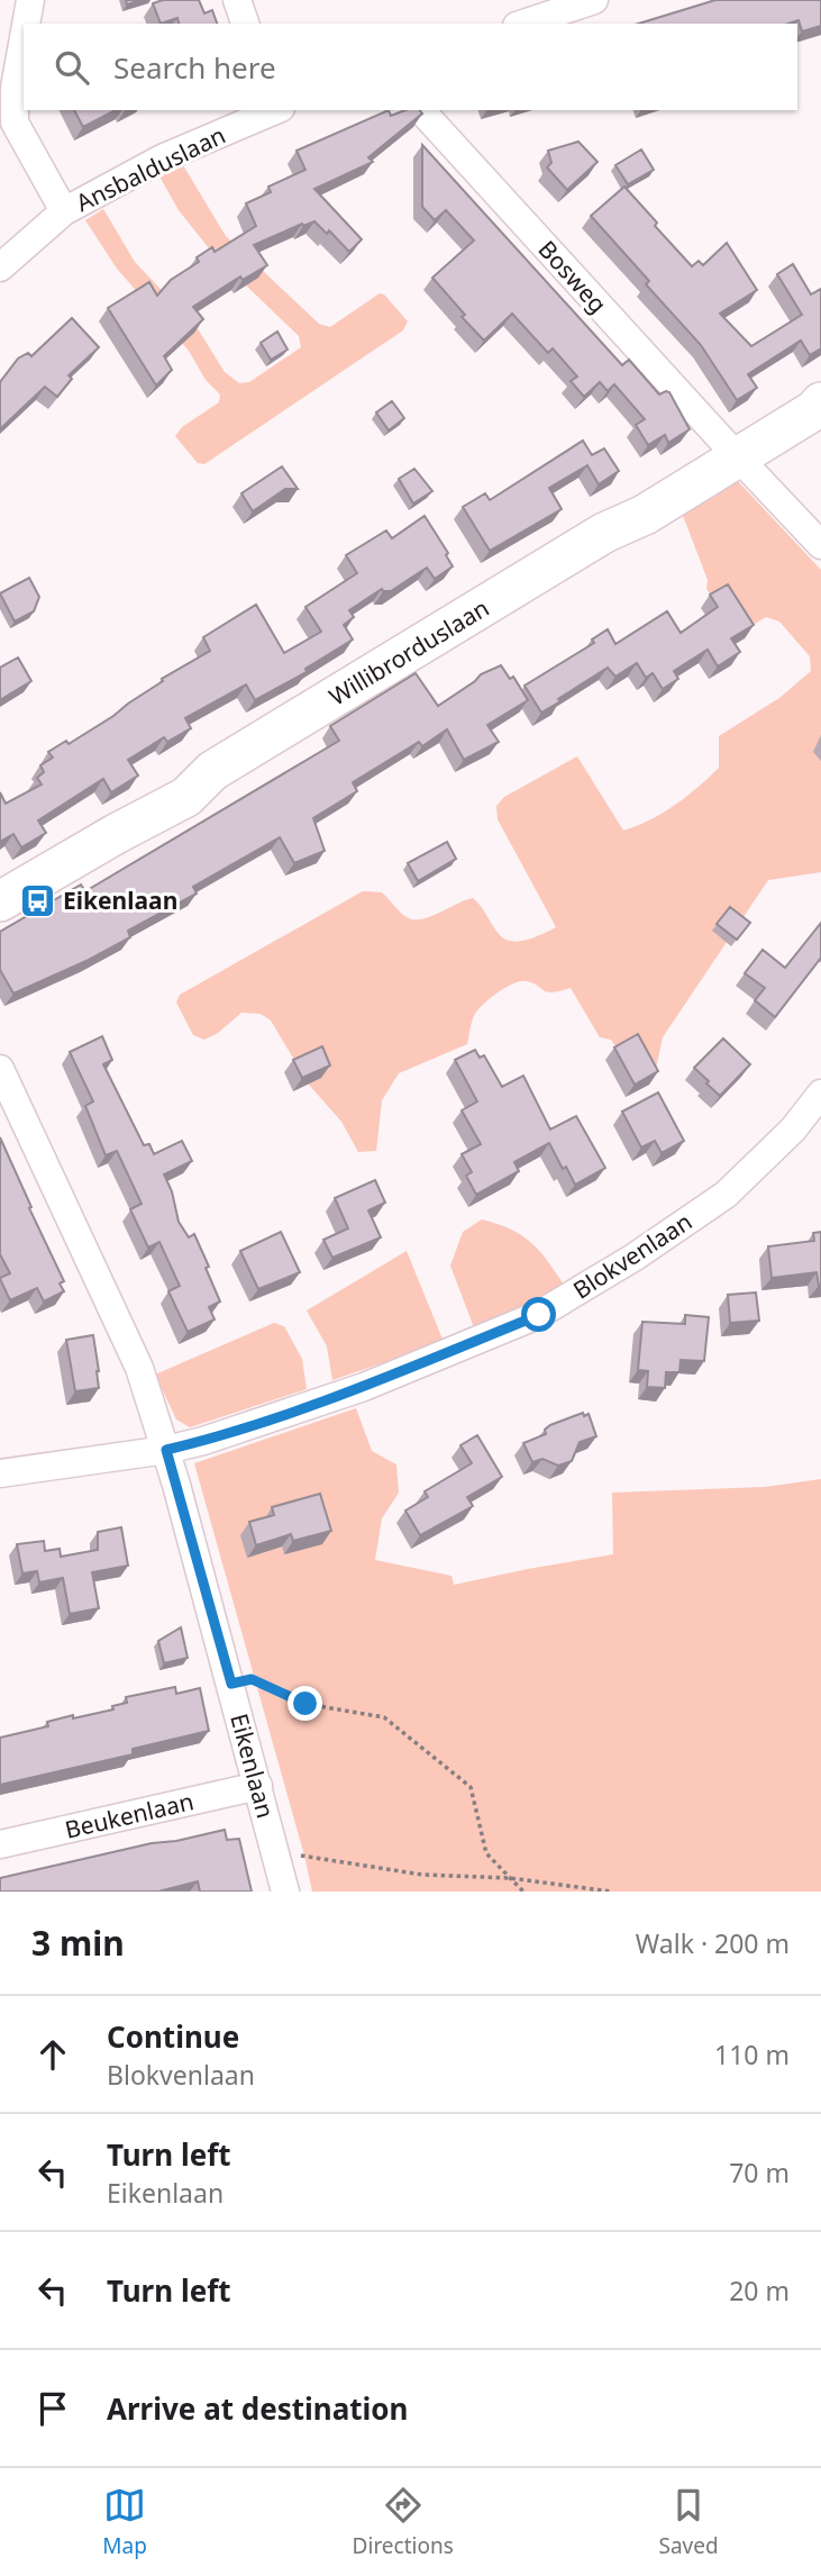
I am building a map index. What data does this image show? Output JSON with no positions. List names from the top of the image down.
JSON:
{
  "streets": {
    "main road": ["Willibrorduslaan"],
    "street": [
      "Ansbalduslaan",
      "Bosweg",
      "Blokvenlaan",
      "Eikenlaan",
      "Beukenlaan"
    ]
  },
  "crossings": [
    ["Bosweg", "Willibrorduslaan"],
    ["Blokvenlaan", "Eikenlaan"],
    ["Eikenlaan", "Beukenlaan"]
  ],
  "places": {
    "bus stop": ["Eikenlaan"]
  },
  "page": {
    "search": "Search here",
    "heading": ["3 min", "Walk · 200 m"],
    "list": [
      ["Continue", "Blokvenlaan", "110 m"],
      ["Turn left", "Eikenlaan", "70 m"],
      ["Turn left", "20 m"],
      "Arrive at destination"
    ],
    "nav": ["Map", "Directions", "Saved"]
  }
}
